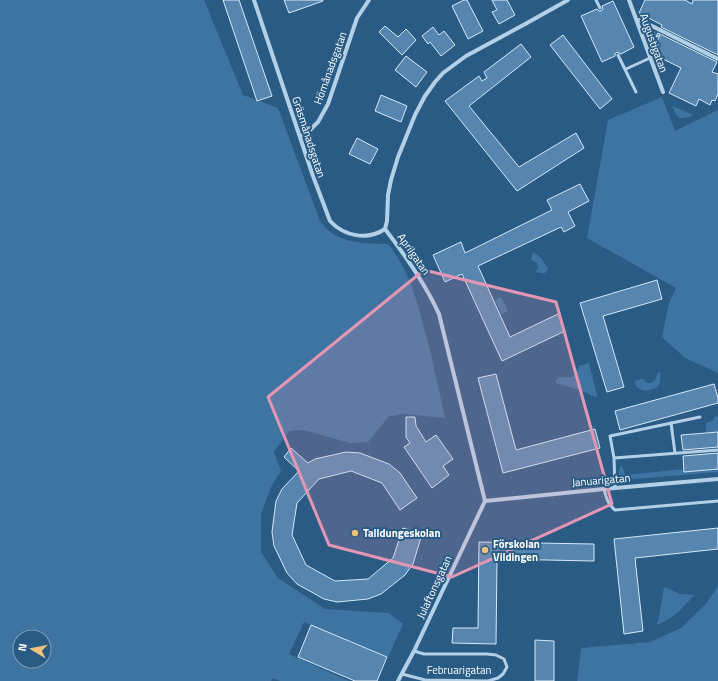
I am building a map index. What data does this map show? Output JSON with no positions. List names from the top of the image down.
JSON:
{
  "streets": {
    "street": [
      "Augustigatan",
      "Hömånadsgatan",
      "Gräsmånadsgatan",
      "Aprilgatan",
      "Januarigatan",
      "Julaftonsgatan"
    ],
    "lane": ["Februarigatan"]
  },
  "crossings": [
    ["Hömånadsgatan", "Gräsmånadsgatan"],
    ["Gräsmånadsgatan", "Aprilgatan"],
    ["Aprilgatan", "Januarigatan"],
    ["Aprilgatan", "Julaftonsgatan"],
    ["Januarigatan", "Julaftonsgatan"],
    ["Julaftonsgatan", "Februarigatan"]
  ],
  "places": ["Talldungeskolan", "Förskolan Vildingen"],
  "north": "left"
}
